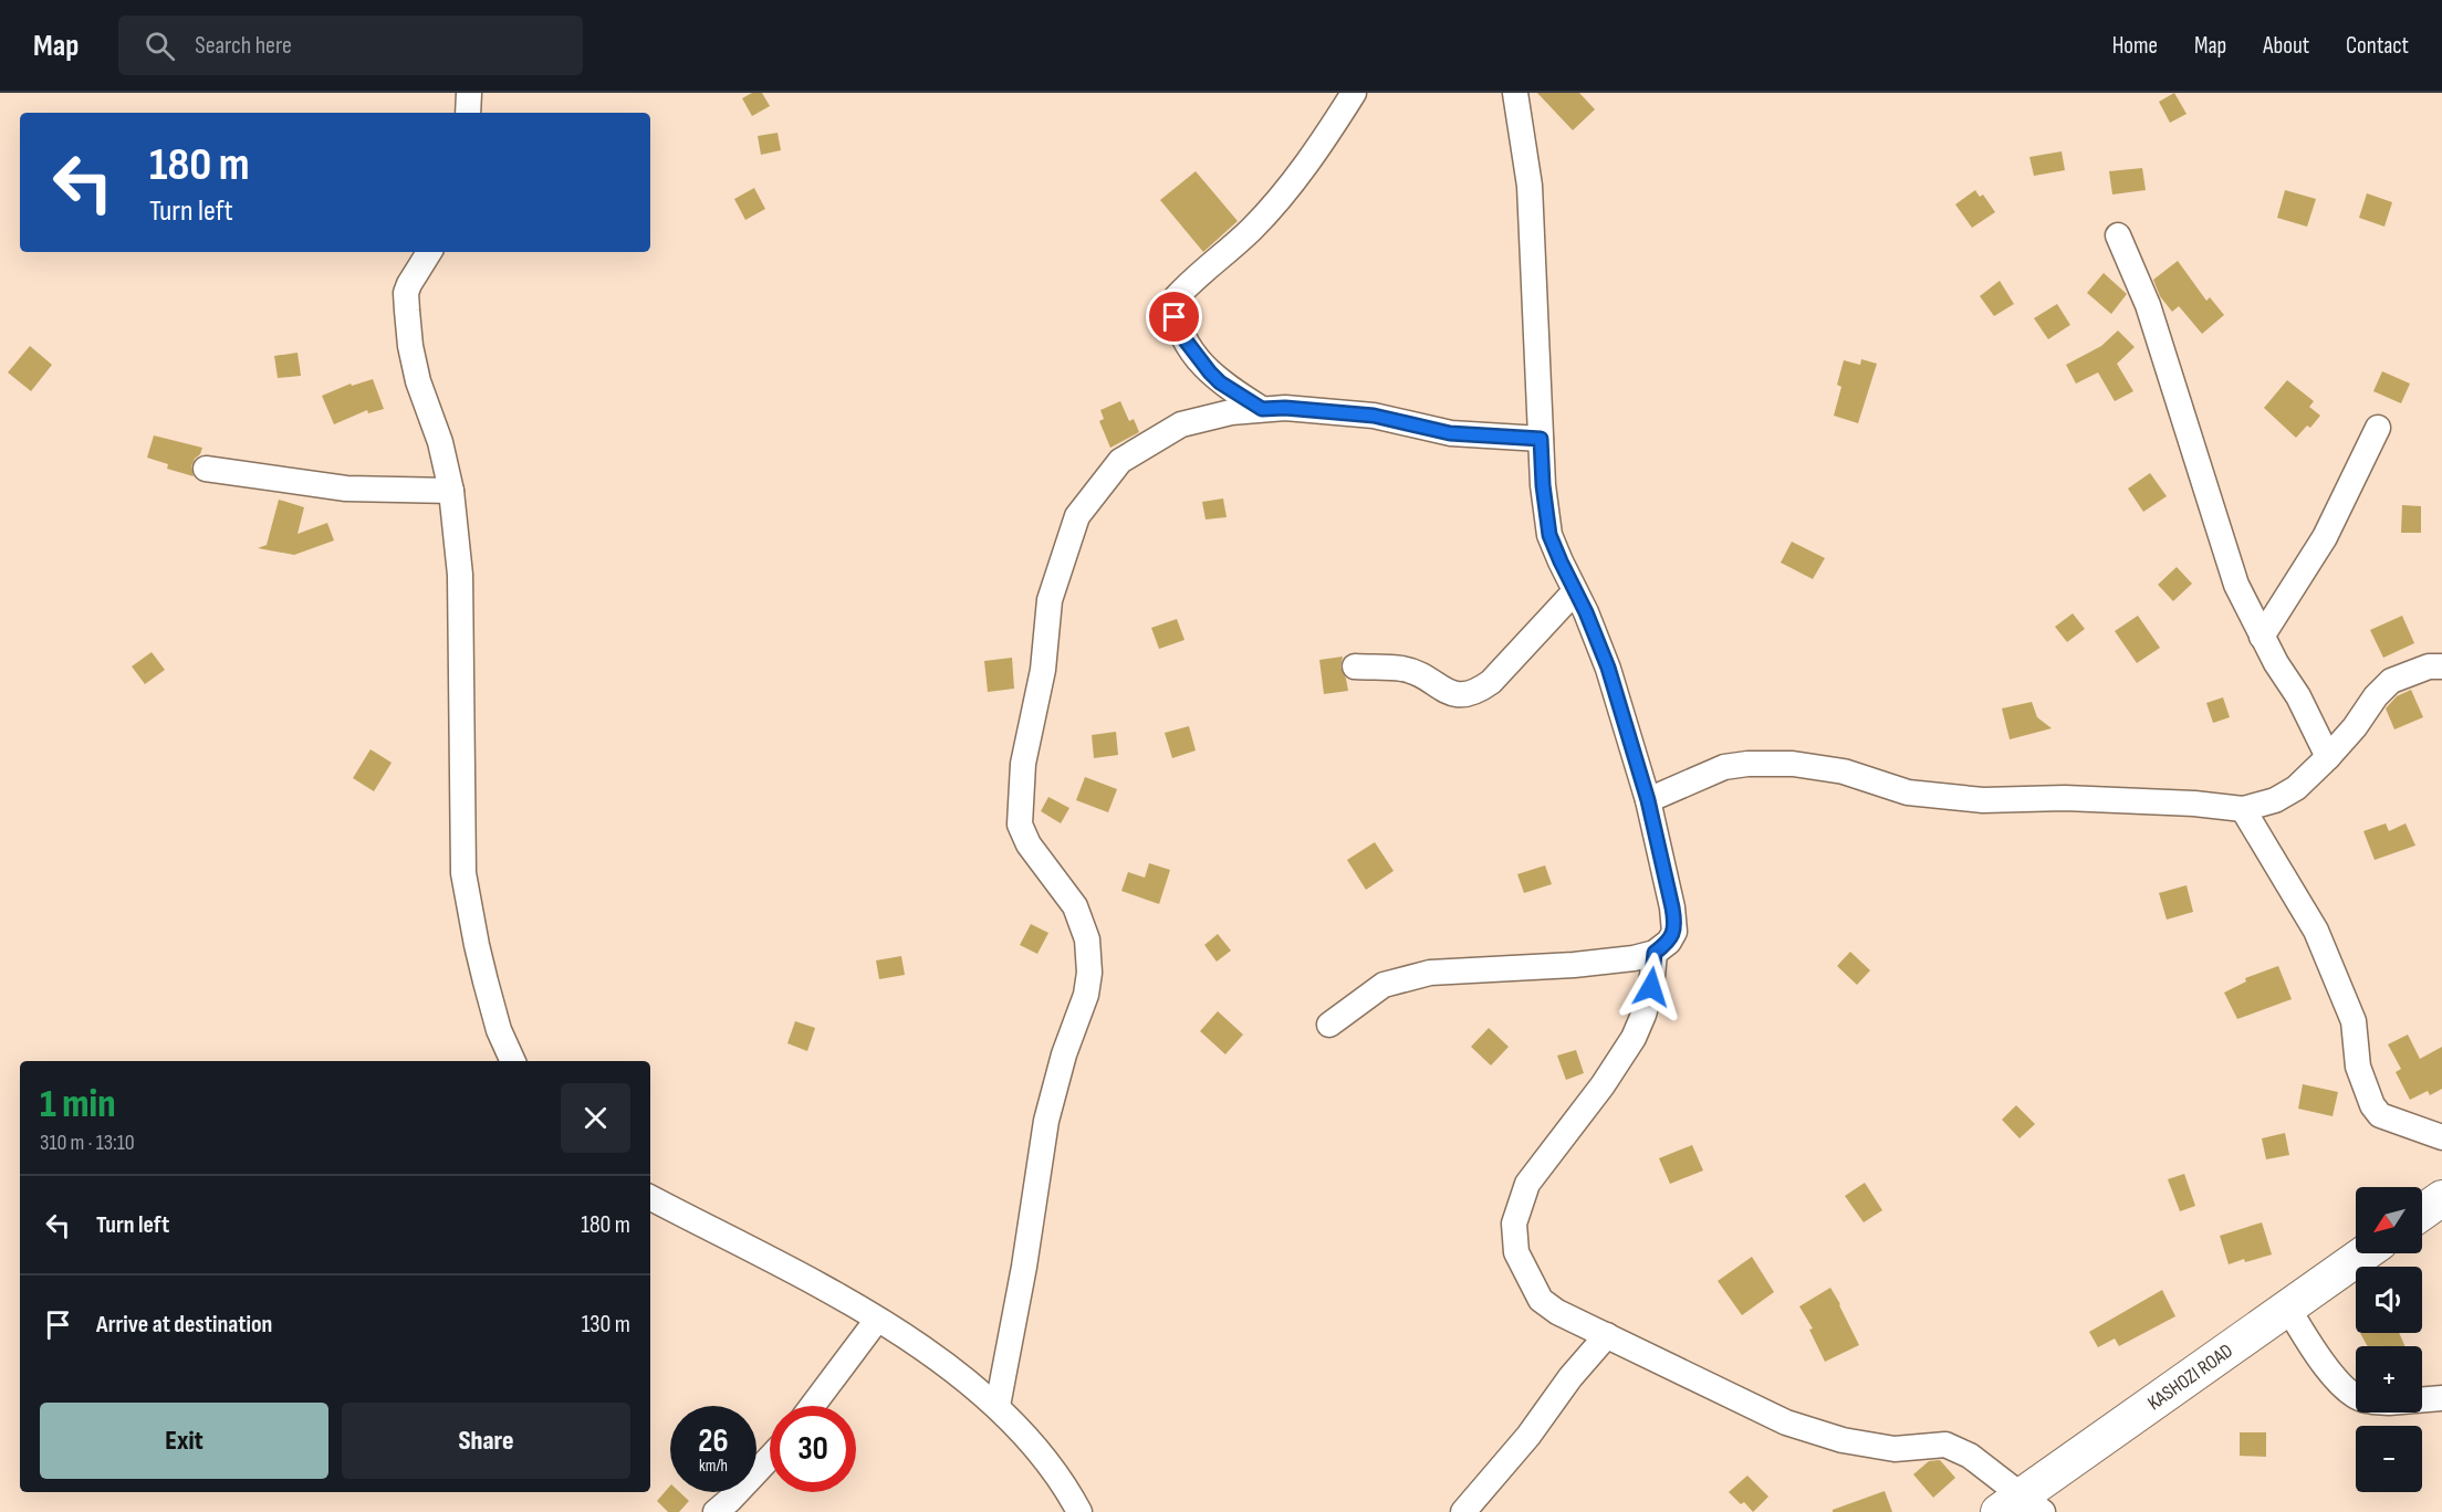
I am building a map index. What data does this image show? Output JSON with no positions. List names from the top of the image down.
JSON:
{
  "streets": {
    "main road": ["KASHOZI ROAD"]
  },
  "north": "bottom left",
  "page": {
    "header": "Map",
    "search": "Search here",
    "nav": [
      "Home",
      "Map",
      "About",
      "Contact"
    ],
    "turn": ["180 m", "Turn left"],
    "heading": ["1 min", "310 m · 13:10"],
    "list": [
      {
        "name": "Turn left",
        "value": "180 m"
      },
      {
        "name": "Arrive at destination",
        "value": "130 m"
      }
    ],
    "map_buttons": ["+", "−"],
    "buttons": ["Exit", "Share"],
    "speed": "26 km/h",
    "limit": "30"
  }
}
